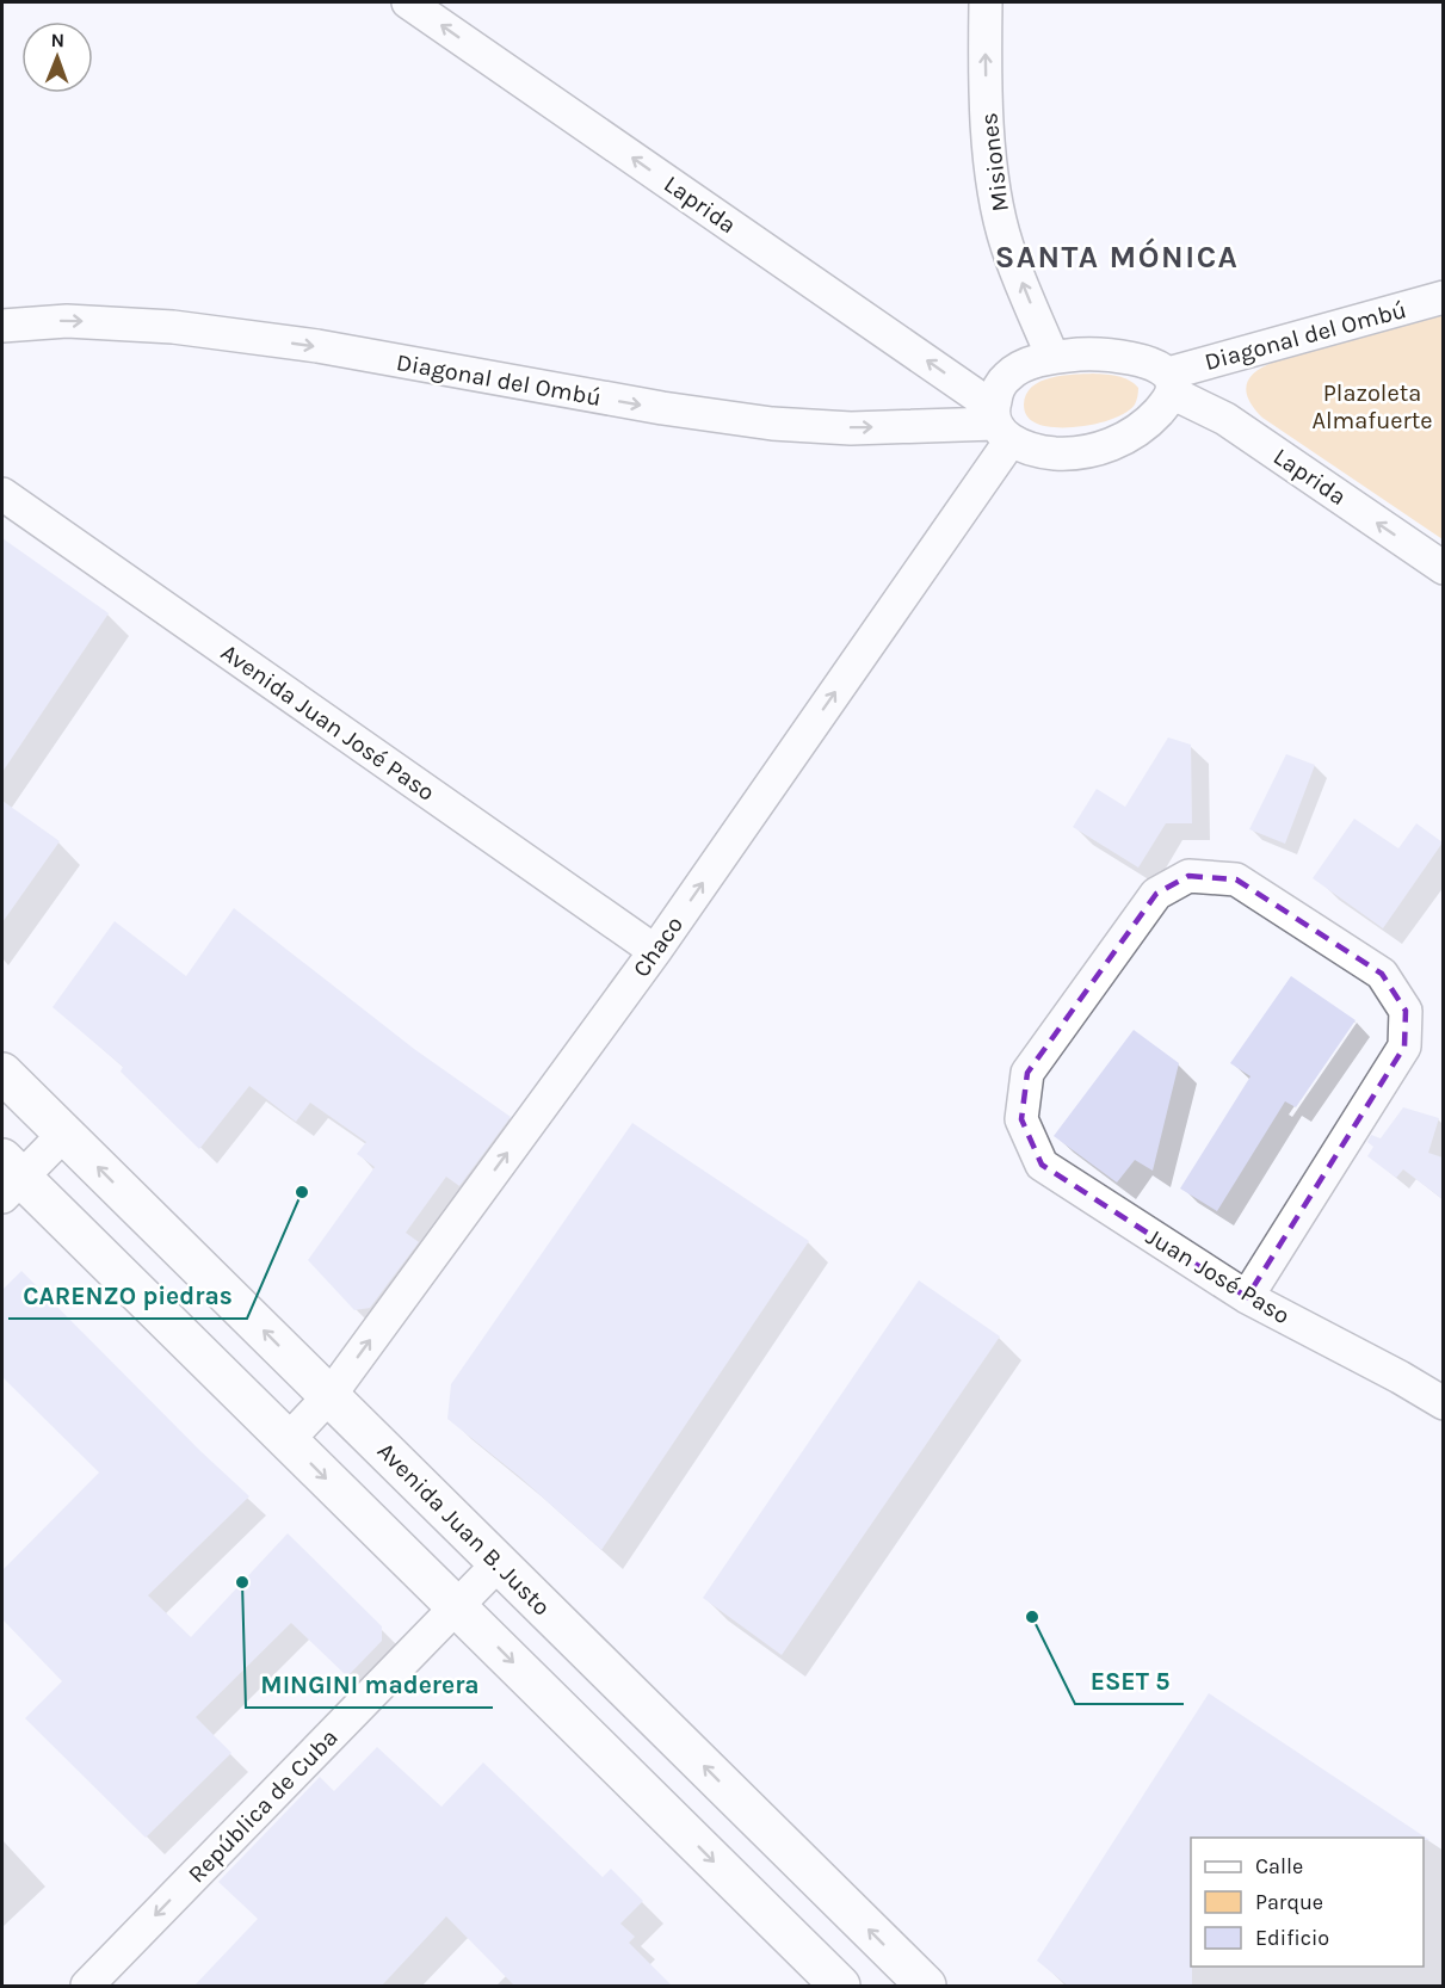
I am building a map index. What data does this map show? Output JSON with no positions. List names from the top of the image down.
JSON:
{
  "streets": {
    "main road": ["Avenida Juan B. Justo"],
    "street": [
      "Misiones",
      "Laprida",
      "Diagonal del Ombú",
      "Avenida Juan José Paso",
      "Chaco",
      "Juan José Paso",
      "República de Cuba"
    ]
  },
  "crossings": [
    ["Misiones", "Laprida"],
    ["Misiones", "Diagonal del Ombú"],
    ["Misiones", "Chaco"],
    ["Laprida", "Diagonal del Ombú"],
    ["Laprida", "Chaco"],
    ["Diagonal del Ombú", "Chaco"],
    ["Avenida Juan José Paso", "Chaco"],
    ["Chaco", "Avenida Juan B. Justo"],
    ["Avenida Juan B. Justo", "República de Cuba"]
  ],
  "one_way": [
    "Misiones",
    "Laprida",
    "Diagonal del Ombú",
    "Chaco",
    "República de Cuba"
  ],
  "districts": ["SANTA MÓNICA"],
  "parks": ["Plazoleta Almafuerte"],
  "places": ["CARENZO piedras", "MINGINI maderera", "ESET 5"],
  "legend": ["Calle", "Parque", "Edificio"],
  "north": "top"
}
